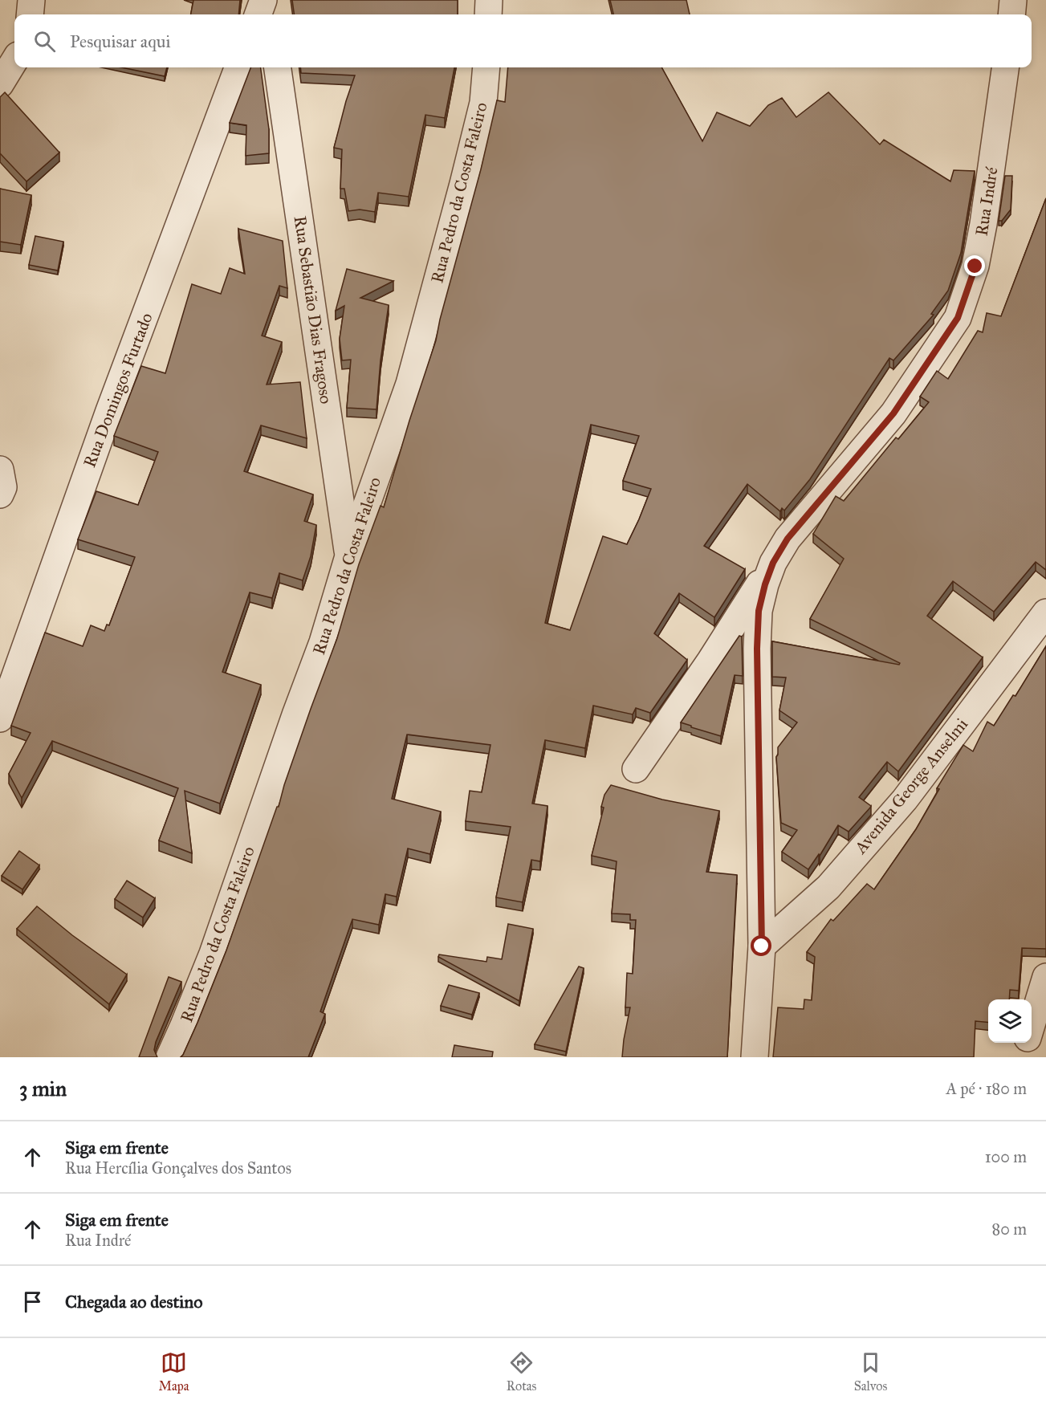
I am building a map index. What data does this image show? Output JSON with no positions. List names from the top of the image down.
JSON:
{
  "streets": {
    "street": [
      "Rua Pedro da Costa Faleiro",
      "Rua Indré",
      "Rua Sebastião Dias Fragoso",
      "Rua Domingos Furtado",
      "Avenida George Anselmi"
    ]
  },
  "crossings": [
    ["Rua Pedro da Costa Faleiro", "Rua Sebastião Dias Fragoso"]
  ],
  "page": {
    "search": "Pesquisar aqui",
    "heading": ["3 min", "A pé · 180 m"],
    "list": [
      ["Siga em frente", "Rua Hercília Gonçalves dos Santos", "100 m"],
      ["Siga em frente", "Rua Indré", "80 m"],
      "Chegada ao destino"
    ],
    "nav": ["Mapa", "Rotas", "Salvos"]
  }
}
